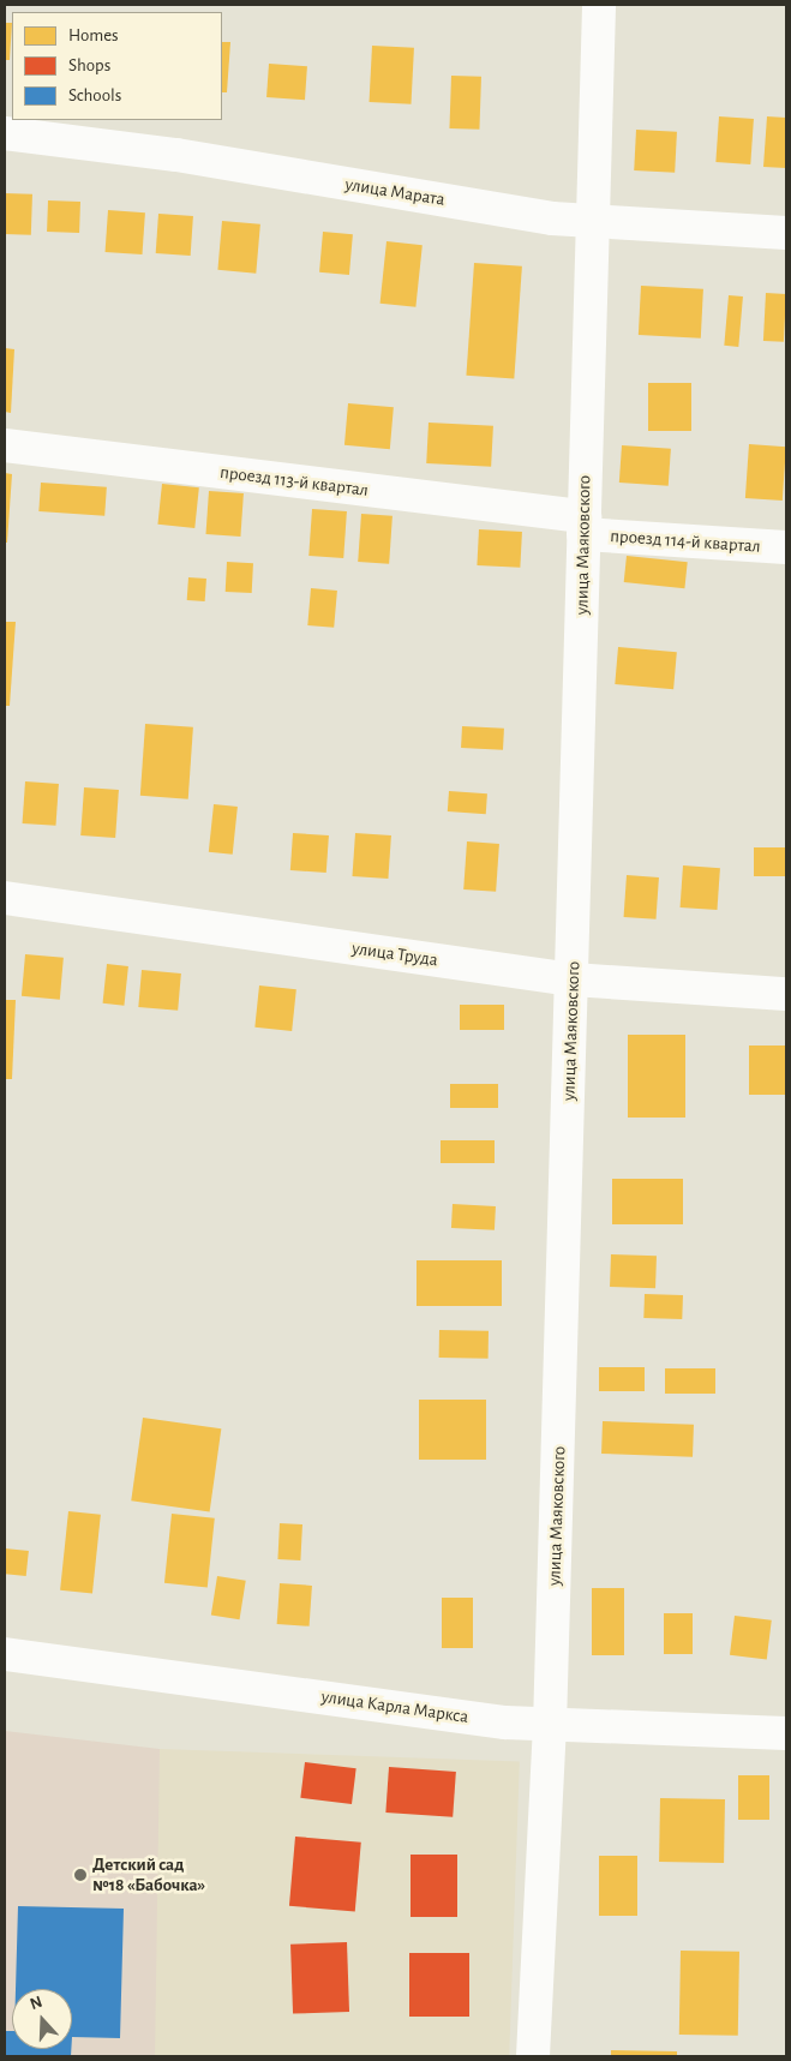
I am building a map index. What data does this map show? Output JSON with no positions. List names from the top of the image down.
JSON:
{
  "streets": {
    "street": [
      "улица Марата",
      "проезд 113-й квартал",
      "проезд 114-й квартал",
      "улица Маяковского",
      "улица Труда",
      "улица Карла Маркса"
    ]
  },
  "crossings": [
    ["улица Марата", "улица Маяковского"],
    ["проезд 113-й квартал", "проезд 114-й квартал"],
    ["проезд 113-й квартал", "улица Маяковского"],
    ["проезд 114-й квартал", "улица Маяковского"],
    ["улица Маяковского", "улица Труда"],
    ["улица Маяковского", "улица Карла Маркса"]
  ],
  "places": ["Детский сад №18 «Бабочка»"],
  "legend": ["Homes", "Shops", "Schools"],
  "north": "top"
}
